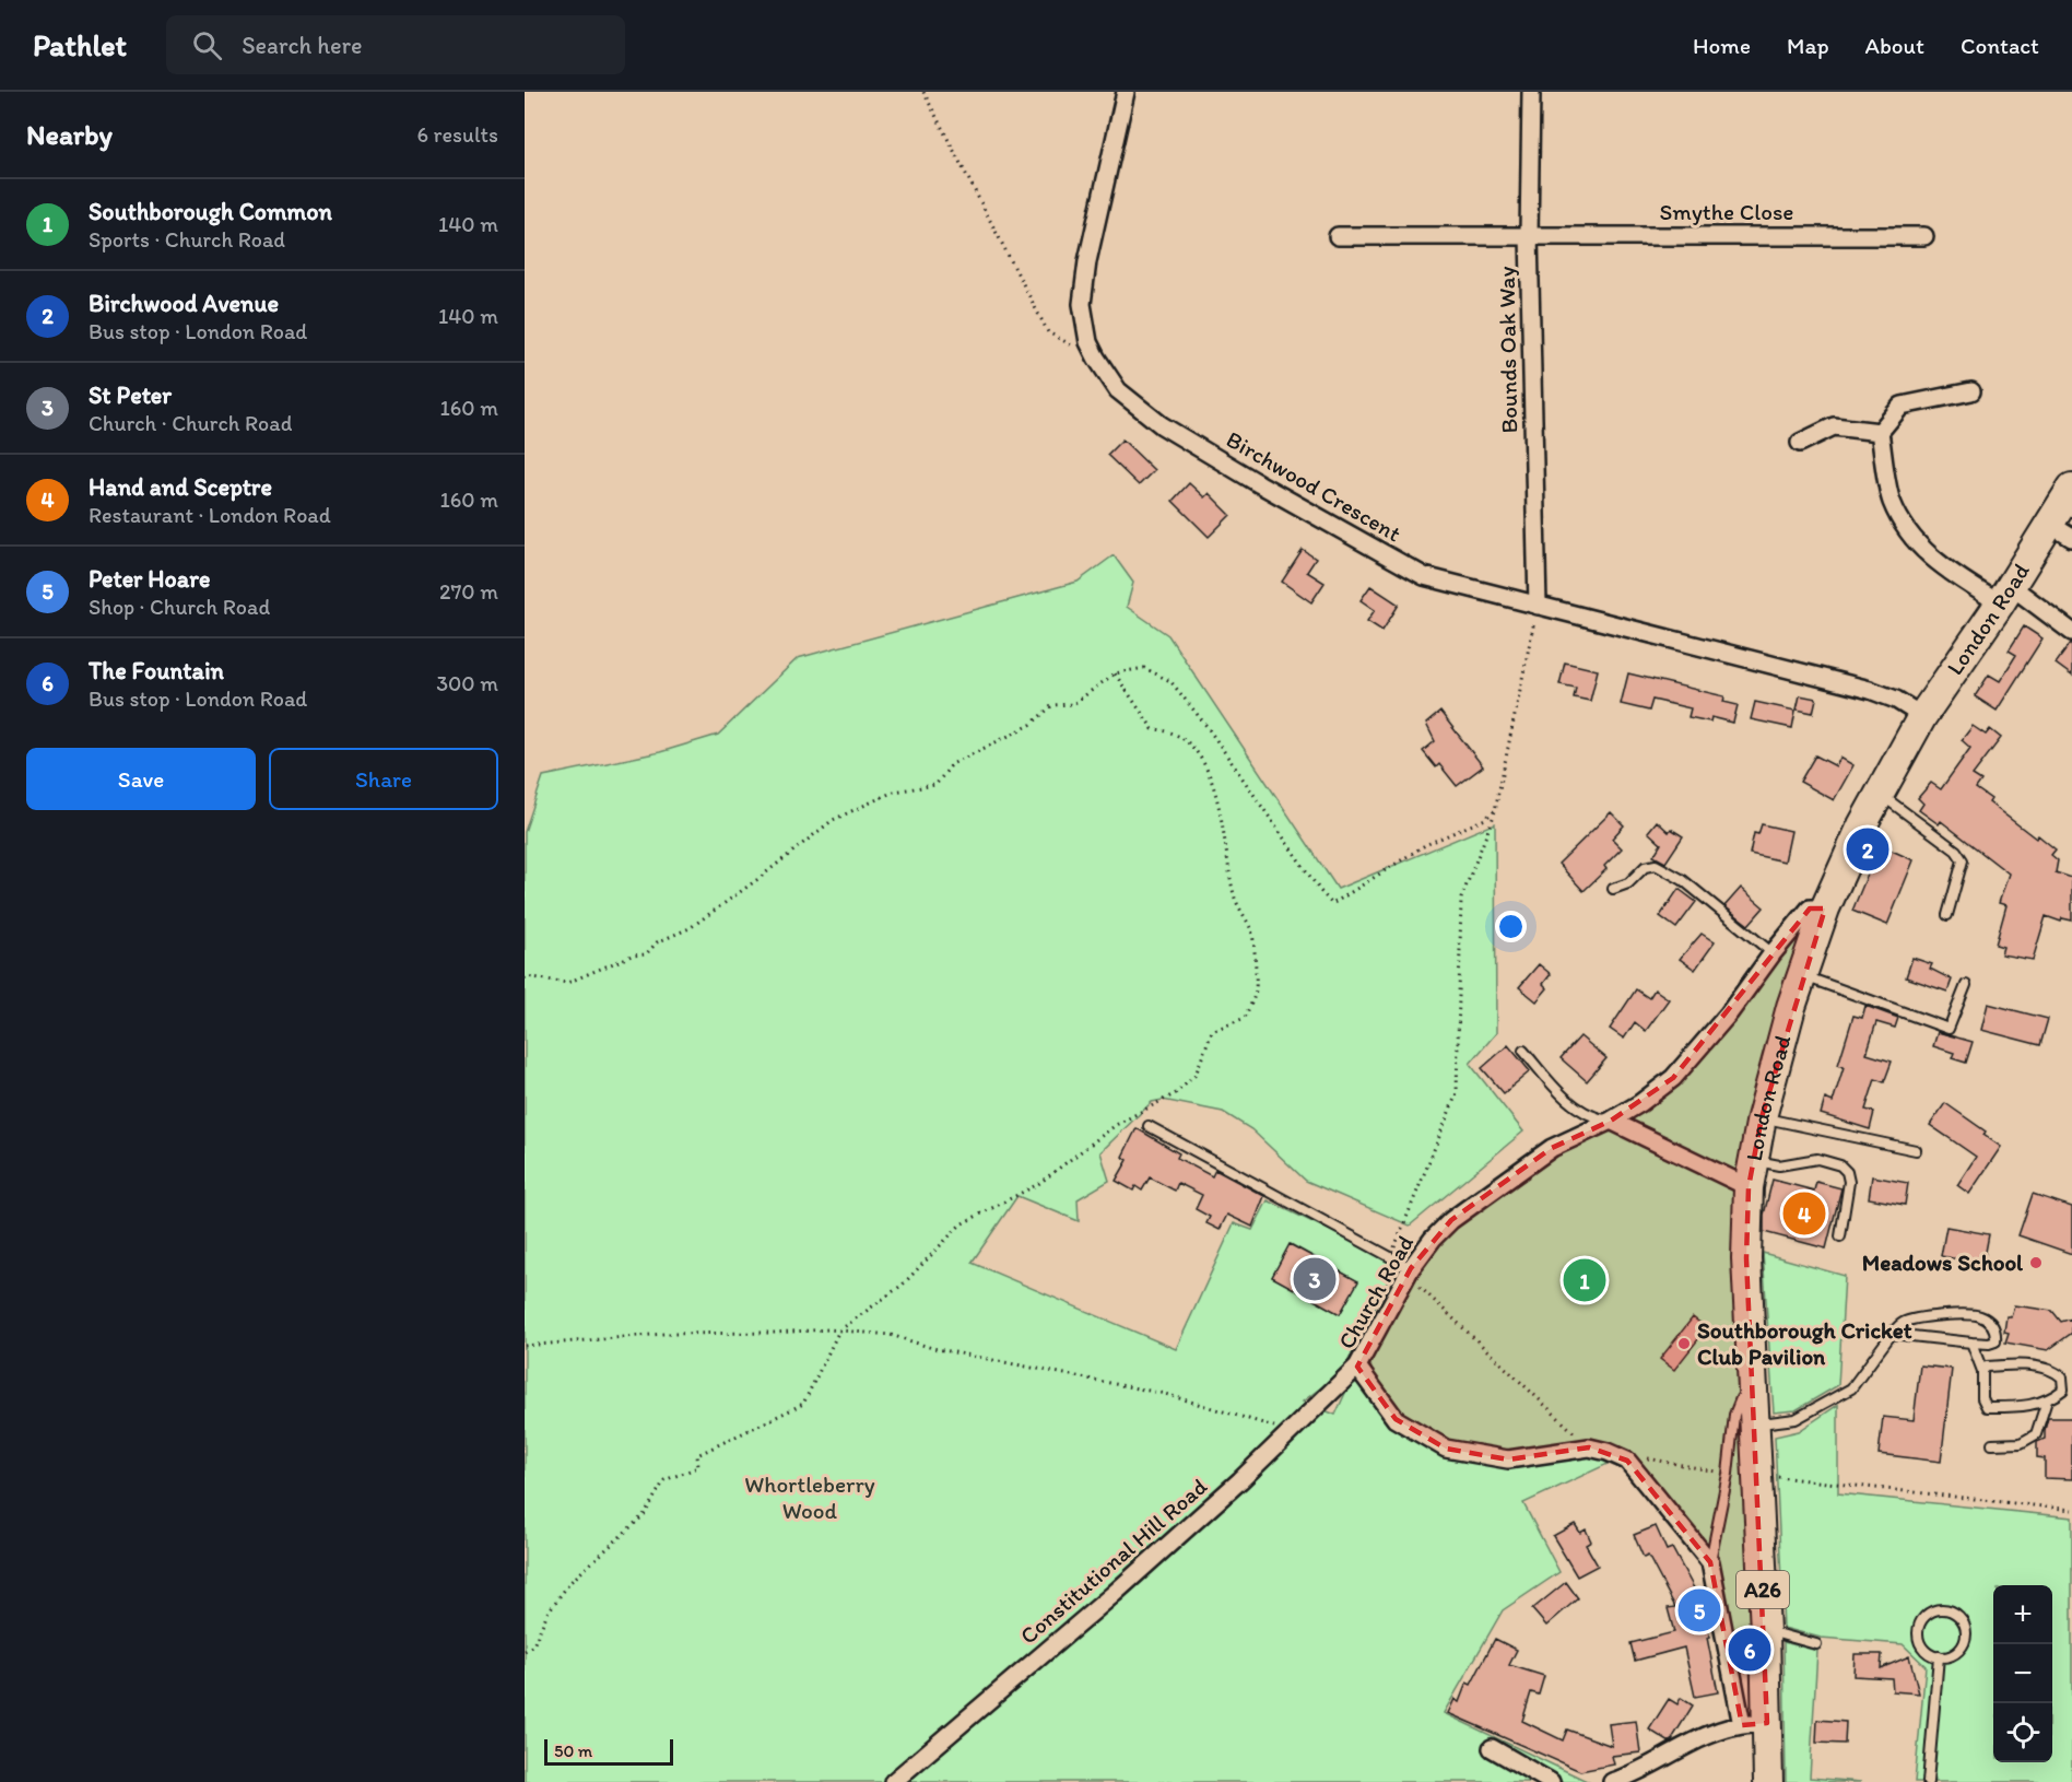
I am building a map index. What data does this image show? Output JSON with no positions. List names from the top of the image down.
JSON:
{
  "streets": {
    "highway": ["London Road", "A26"],
    "street": [
      "Smythe Close",
      "Bounds Oak Way",
      "Birchwood Crescent",
      "Church Road",
      "Constitutional Hill Road"
    ]
  },
  "crossings": [
    ["Smythe Close", "Bounds Oak Way"],
    ["Bounds Oak Way", "Birchwood Crescent"],
    ["Birchwood Crescent", "London Road"],
    ["London Road", "Church Road"],
    ["Church Road", "Constitutional Hill Road"]
  ],
  "parks": ["Whortleberry Wood"],
  "places": ["Meadows School", "Southborough Cricket Club Pavilion"],
  "scale_bar": "50 m",
  "page": {
    "header": "Pathlet",
    "search": "Search here",
    "nav": [
      "Home",
      "Map",
      "About",
      "Contact"
    ],
    "heading": ["Nearby", "6 results"],
    "list": [
      {
        "mark": "1",
        "name": "Southborough Common",
        "note": "Sports · Church Road",
        "value": "140 m"
      },
      {
        "mark": "2",
        "name": "Birchwood Avenue",
        "note": "Bus stop · London Road",
        "value": "140 m"
      },
      {
        "mark": "3",
        "name": "St Peter",
        "note": "Church · Church Road",
        "value": "160 m"
      },
      {
        "mark": "4",
        "name": "Hand and Sceptre",
        "note": "Restaurant · London Road",
        "value": "160 m"
      },
      {
        "mark": "5",
        "name": "Peter Hoare",
        "note": "Shop · Church Road",
        "value": "270 m"
      },
      {
        "mark": "6",
        "name": "The Fountain",
        "note": "Bus stop · London Road",
        "value": "300 m"
      }
    ],
    "buttons": ["Save", "Share"],
    "pins": [
      "2",
      "4",
      "3",
      "1",
      "5",
      "6"
    ],
    "map_buttons": ["+", "−"],
    "scale": "50 m"
  }
}
